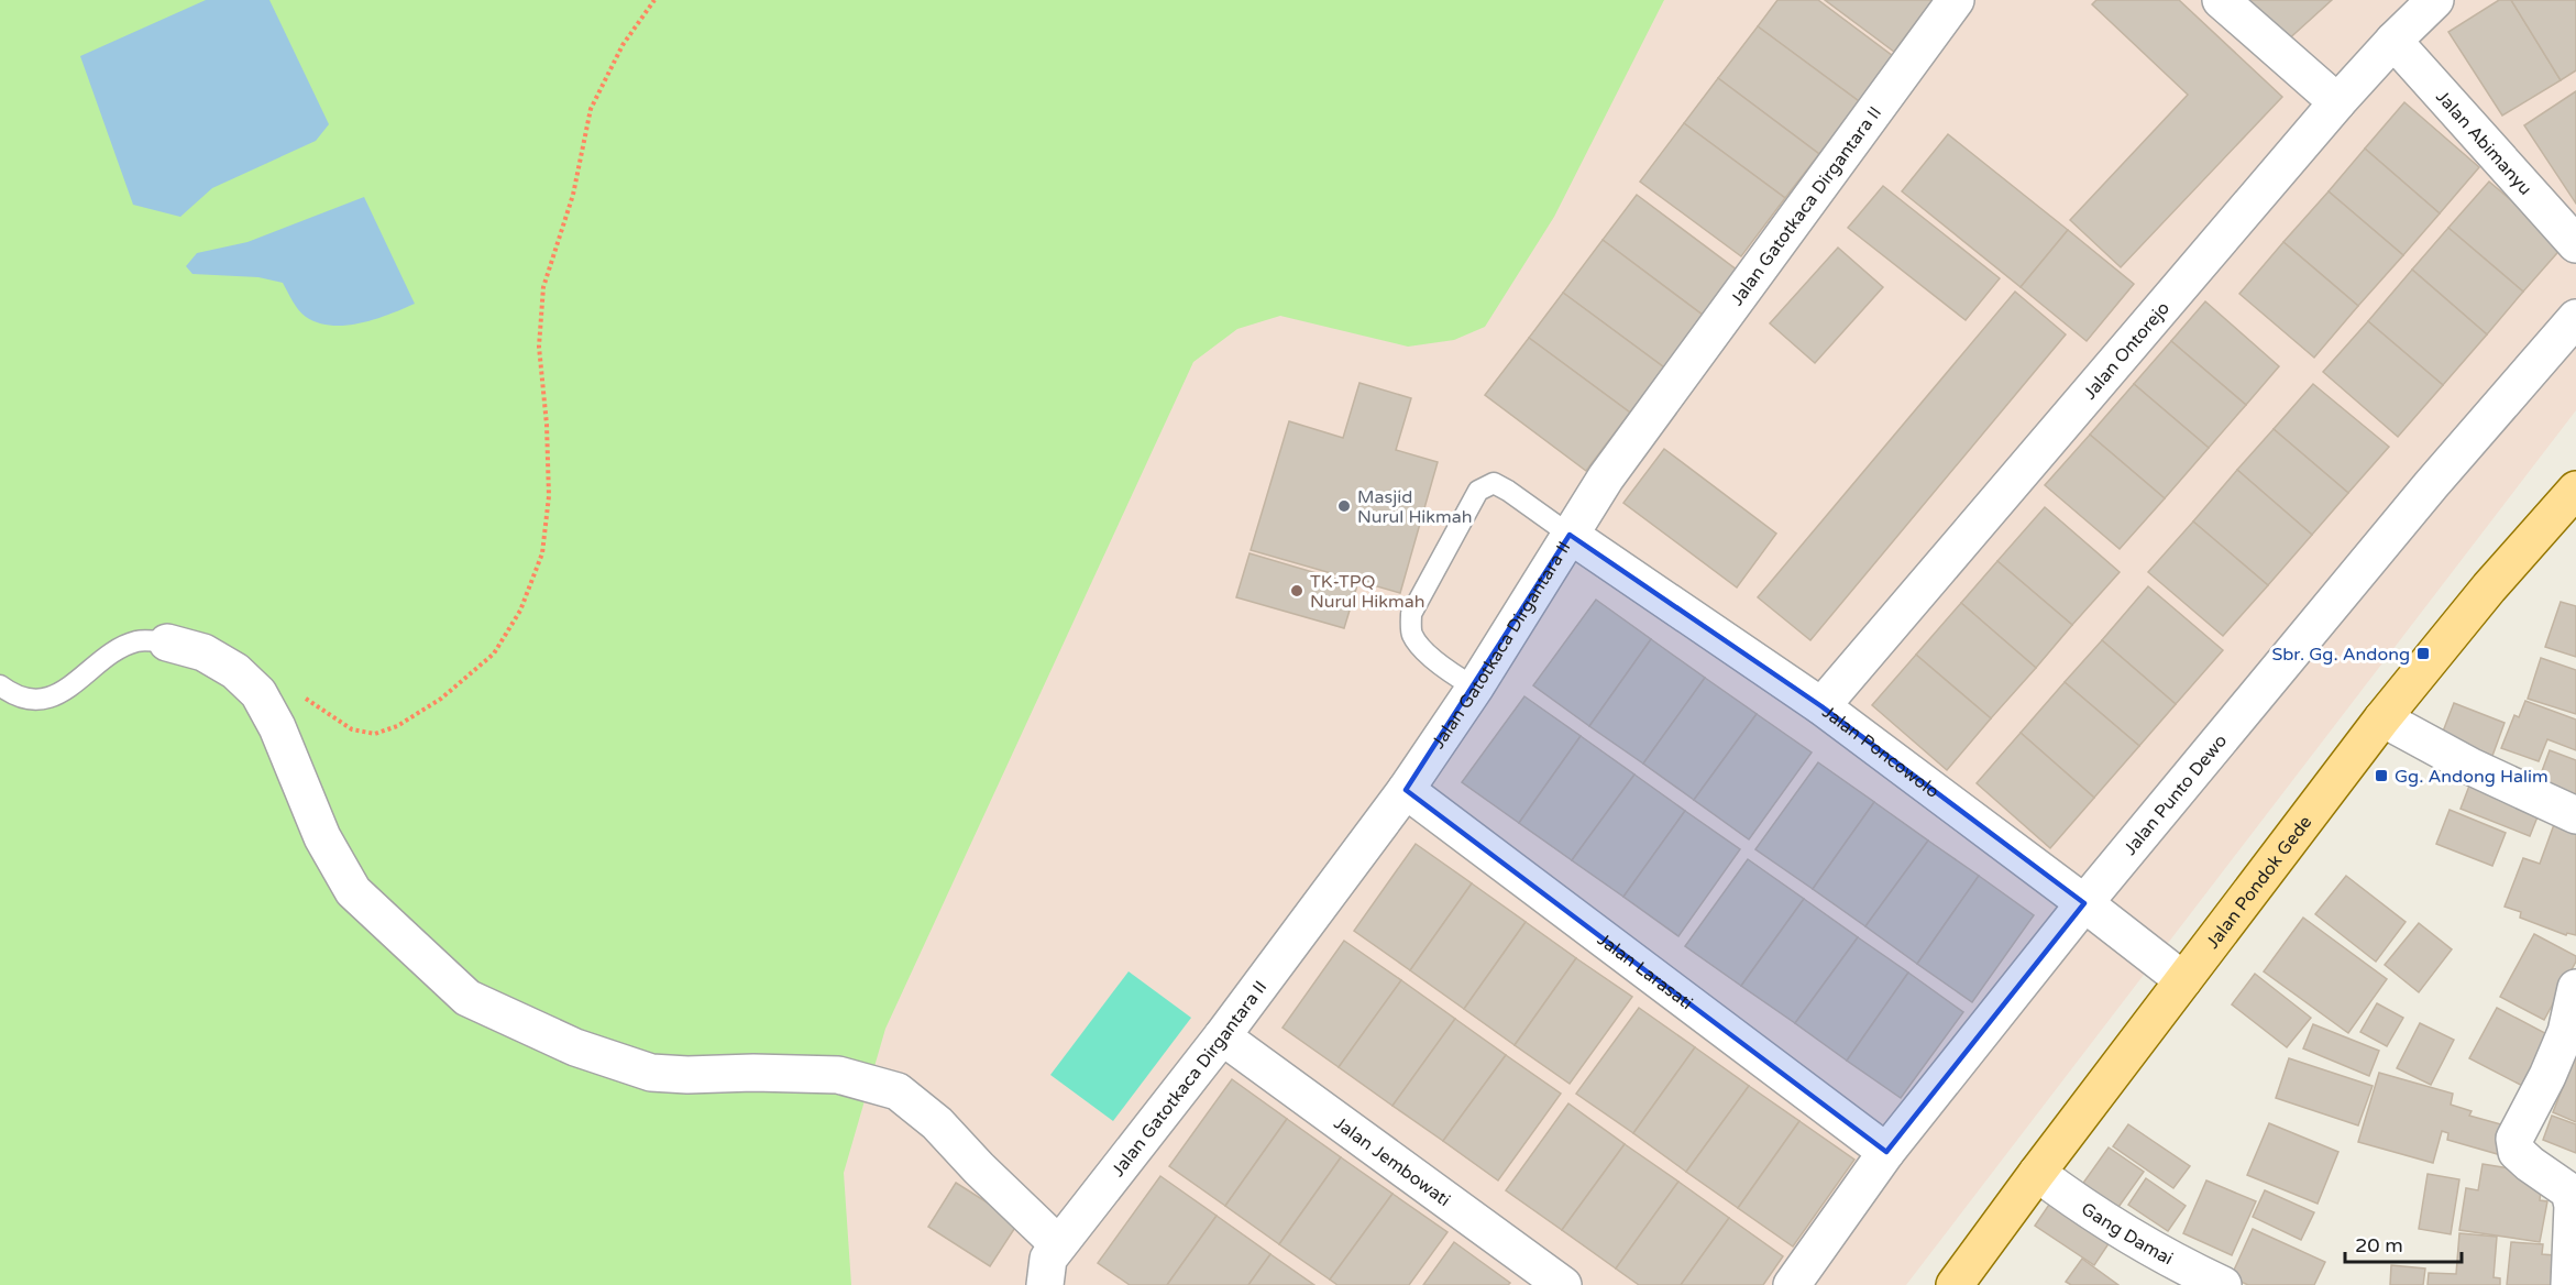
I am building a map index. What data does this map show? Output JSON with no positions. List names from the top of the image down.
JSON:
{
  "streets": {
    "main road": ["Jalan Pondok Gede"],
    "street": [
      "Jalan Abimanyu",
      "Jalan Gatotkaca Dirgantara II",
      "Jalan Ontorejo",
      "Jalan Poncowolo",
      "Jalan Punto Dewo",
      "Jalan Larasati",
      "Jalan Jembowati",
      "Gang Damai"
    ]
  },
  "crossings": [
    ["Jalan Abimanyu", "Jalan Ontorejo"],
    ["Jalan Gatotkaca Dirgantara II", "Jalan Poncowolo"],
    ["Jalan Gatotkaca Dirgantara II", "Jalan Larasati"],
    ["Jalan Gatotkaca Dirgantara II", "Jalan Jembowati"],
    ["Jalan Ontorejo", "Jalan Poncowolo"],
    ["Jalan Poncowolo", "Jalan Punto Dewo"],
    ["Jalan Poncowolo", "Jalan Pondok Gede"],
    ["Jalan Punto Dewo", "Jalan Larasati"],
    ["Jalan Pondok Gede", "Gang Damai"]
  ],
  "places": {
    "other": ["Masjid Nurul Hikmah", "TK-TPQ Nurul Hikmah"],
    "transit": ["Sbr. Gg. Andong", "Gg. Andong Halim"]
  },
  "scale_bar": "20 m"
}
